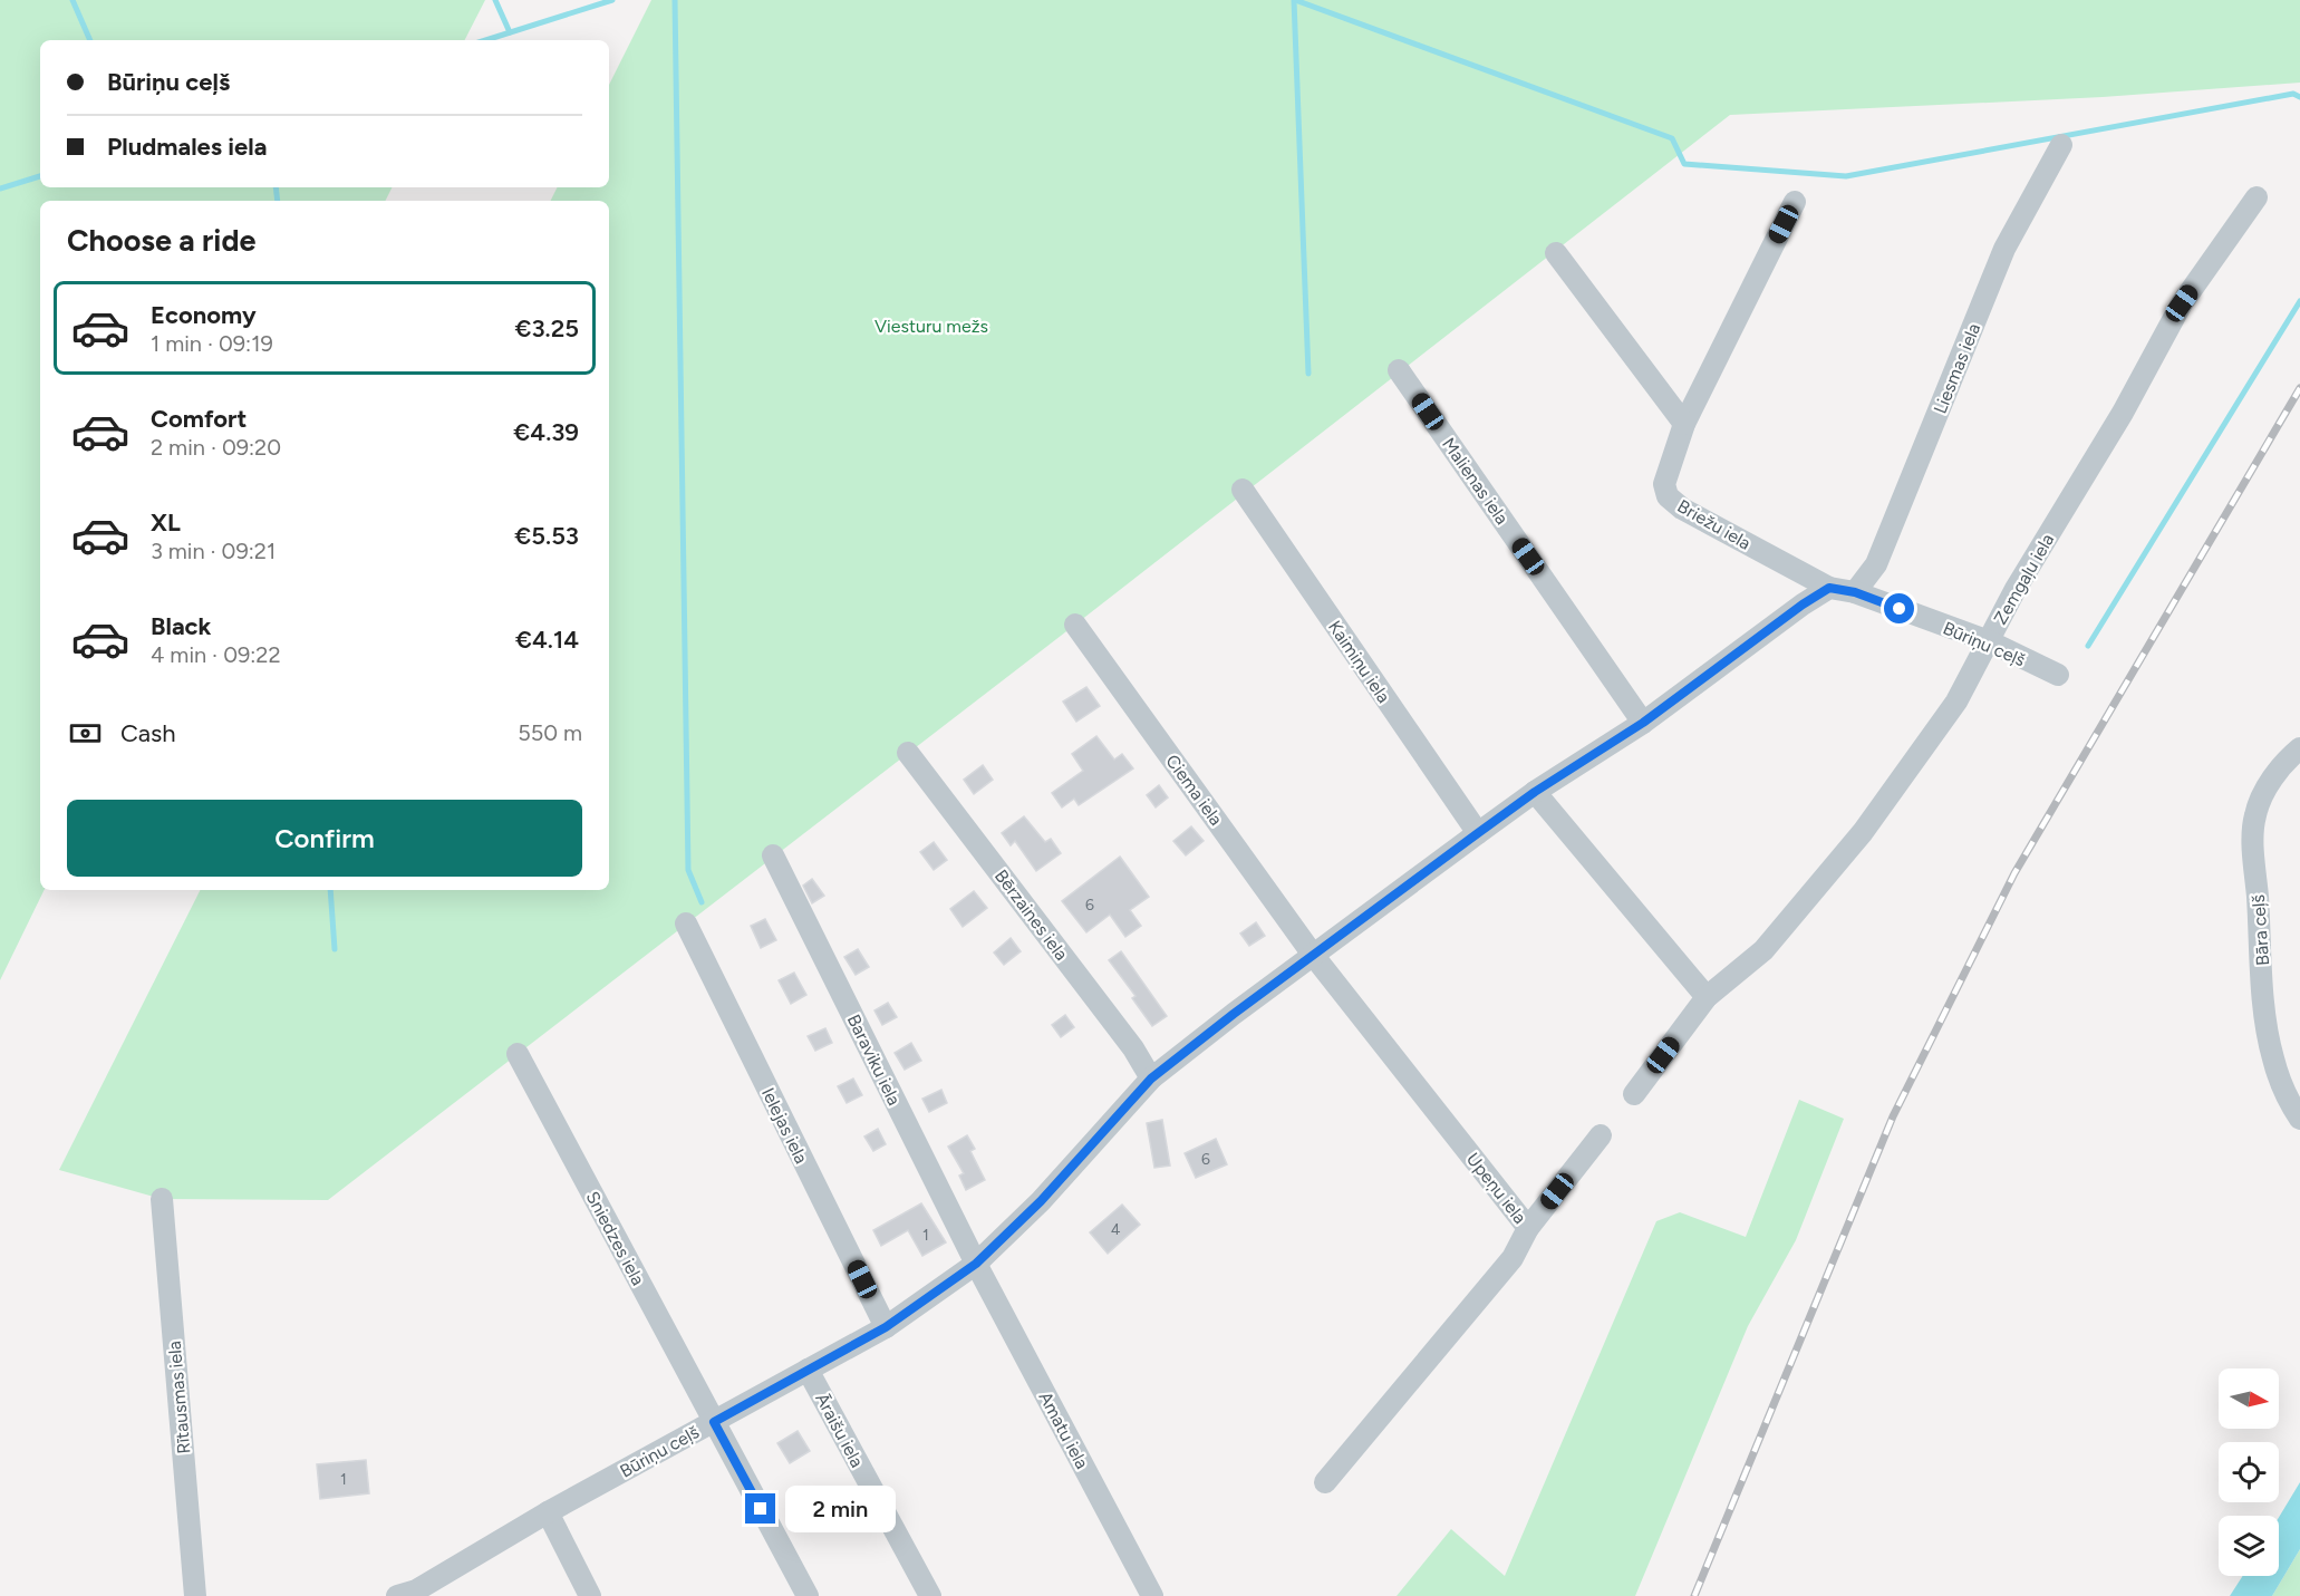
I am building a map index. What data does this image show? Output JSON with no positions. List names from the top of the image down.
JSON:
{
  "streets": {
    "street": [
      "Liesmas iela",
      "Malienas iela",
      "Briežu iela",
      "Zemgaļu iela",
      "Būriņu ceļš",
      "Kaimiņu iela",
      "Ciema iela",
      "Bērzaines iela",
      "Bāra ceļš",
      "Baraviku iela",
      "Ielejas iela",
      "Upeņu iela",
      "Sniedzes iela",
      "Rītausmas iela",
      "Āraišu iela",
      "Amatu iela"
    ]
  },
  "crossings": [
    ["Liesmas iela", "Būriņu ceļš"],
    ["Malienas iela", "Būriņu ceļš"],
    ["Briežu iela", "Būriņu ceļš"],
    ["Zemgaļu iela", "Būriņu ceļš"],
    ["Būriņu ceļš", "Kaimiņu iela"],
    ["Būriņu ceļš", "Ciema iela"],
    ["Būriņu ceļš", "Bērzaines iela"],
    ["Būriņu ceļš", "Baraviku iela"],
    ["Būriņu ceļš", "Ielejas iela"],
    ["Būriņu ceļš", "Upeņu iela"],
    ["Būriņu ceļš", "Sniedzes iela"],
    ["Būriņu ceļš", "Āraišu iela"],
    ["Būriņu ceļš", "Amatu iela"],
    ["Ciema iela", "Upeņu iela"],
    ["Baraviku iela", "Amatu iela"]
  ],
  "parks": ["Viesturu mežs"],
  "house_numbers": [
    "6",
    "6",
    "4",
    "1",
    "1"
  ],
  "north": "right",
  "page": {
    "banner": ["Būriņu ceļš", "Pludmales iela"],
    "heading": "Choose a ride",
    "list": [
      {
        "name": "Economy",
        "note": "1 min · 09:19",
        "value": "€3.25"
      },
      {
        "name": "Comfort",
        "note": "2 min · 09:20",
        "value": "€4.39"
      },
      {
        "name": "XL",
        "note": "3 min · 09:21",
        "value": "€5.53"
      },
      {
        "name": "Black",
        "note": "4 min · 09:22",
        "value": "€4.14"
      }
    ],
    "pay": ["Cash", "550 m"],
    "buttons": "Confirm",
    "bubble": "2 min"
  }
}
